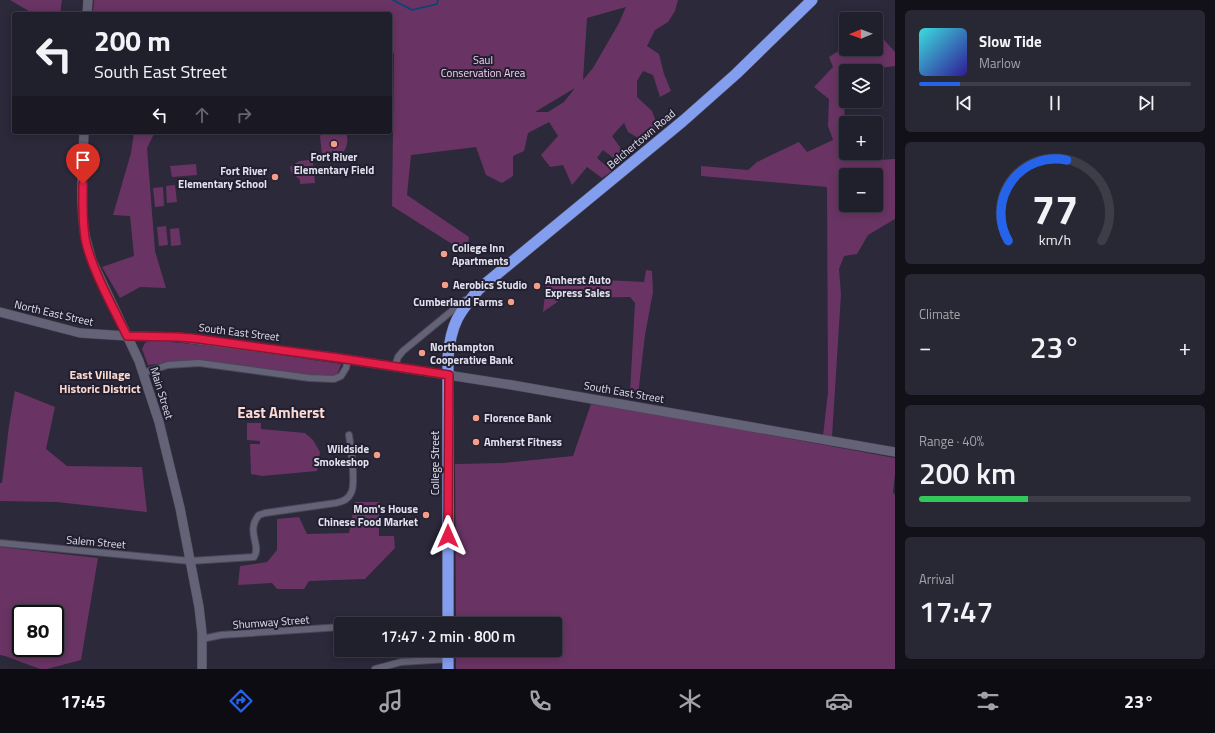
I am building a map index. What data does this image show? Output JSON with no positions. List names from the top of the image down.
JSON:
{
  "streets": {
    "highway": ["Belchertown Road", "College Street"],
    "main road": ["North East Street", "South East Street", "Main Street"],
    "street": ["Salem Street", "Shumway Street"]
  },
  "crossings": [
    ["Belchertown Road", "South East Street"],
    ["Belchertown Road", "College Street"],
    ["North East Street", "South East Street"],
    ["North East Street", "Main Street"],
    ["South East Street", "Main Street"],
    ["South East Street", "College Street"],
    ["Main Street", "Salem Street"],
    ["Main Street", "Shumway Street"]
  ],
  "districts": ["East Village Historic District", "East Amherst"],
  "parks": ["Saul Conservation Area"],
  "places": [
    "Fort River Elementary Field",
    "Fort River Elementary School",
    "College Inn Apartments",
    "Aerobics Studio",
    "Amherst Auto Express Sales",
    "Cumberland Farms",
    "Northampton Cooperative Bank",
    "Florence Bank",
    "Amherst Fitness",
    "Wildside Smokeshop",
    "Mom's House Chinese Food Market"
  ],
  "north": "left",
  "page": {
    "map_buttons": ["+", "−"],
    "turn": ["200 m", "South East Street"],
    "song": ["Slow Tide", "Marlow"],
    "tile": [
      "Climate",
      ["Range · 40%", "200 km"],
      ["Arrival", "17:47"]
    ],
    "heat": ["−", "23°", "+"],
    "limit": "80",
    "trip": "17:47 · 2 min · 800 m",
    "tabs": ["17:45", "23°"],
    "gauge": ["77", "km/h"]
  }
}
